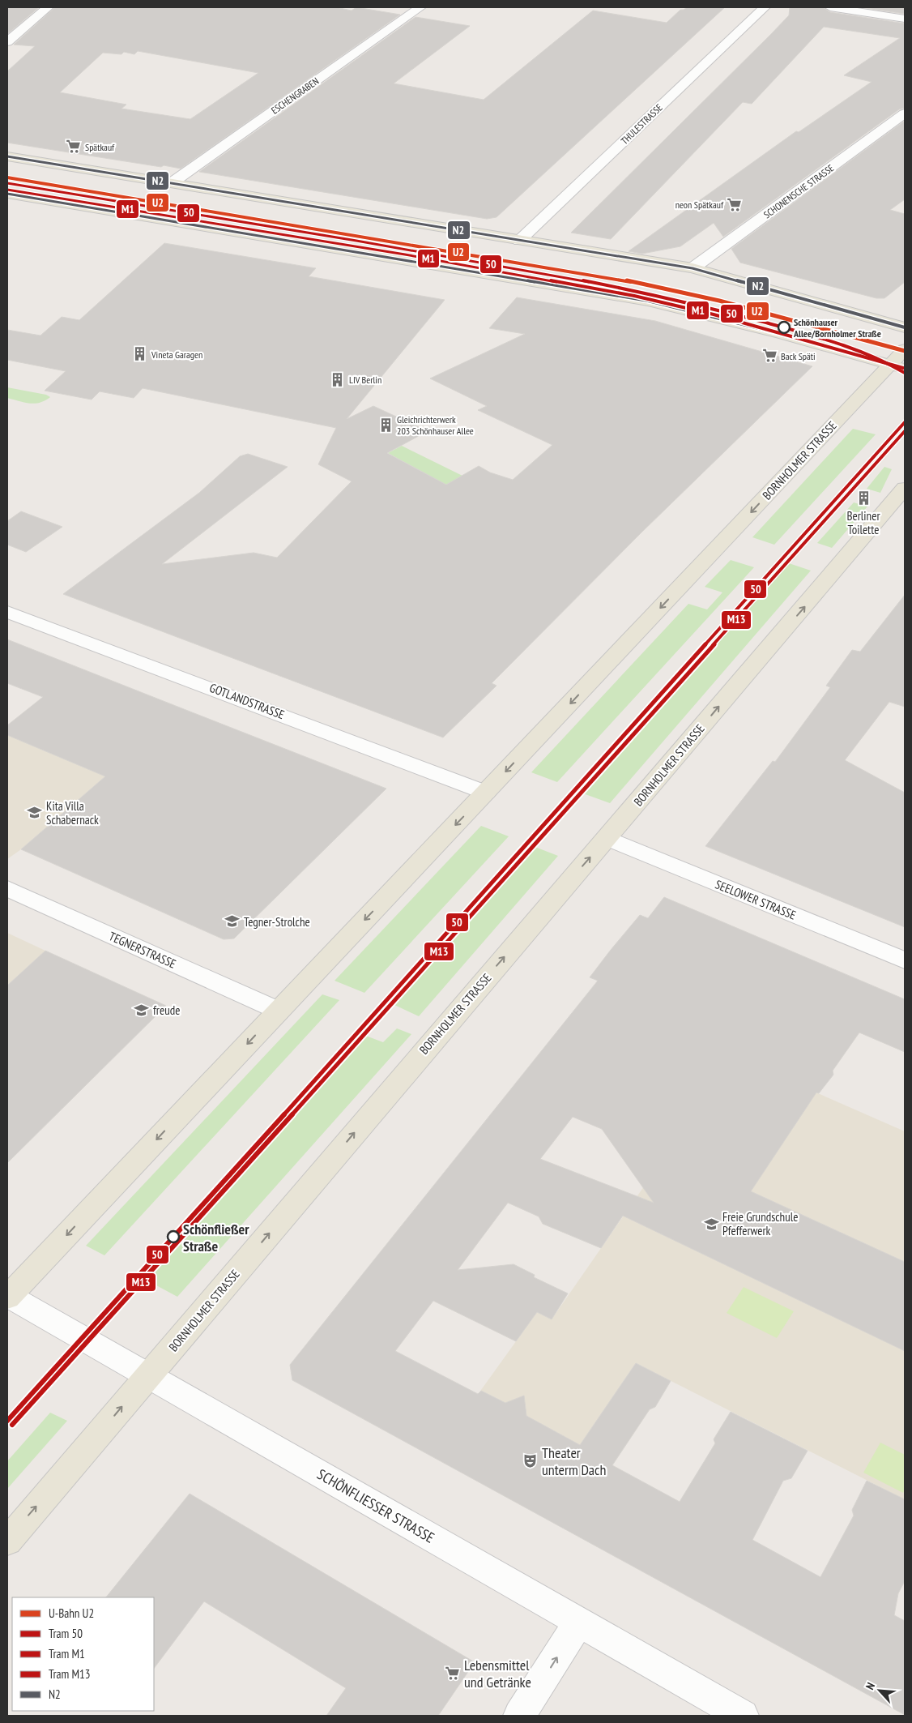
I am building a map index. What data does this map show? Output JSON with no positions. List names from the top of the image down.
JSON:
{
  "streets": {
    "main road": ["BORNHOLMER STRASSE"],
    "street": [
      "ESCHENGRABEN",
      "THULESTRASSE",
      "SCHONENSCHE STRASSE",
      "GOTLANDSTRASSE",
      "SEELOWER STRASSE",
      "TEGNERSTRASSE",
      "SCHÖNFLIESSER STRASSE"
    ]
  },
  "crossings": [
    ["BORNHOLMER STRASSE", "GOTLANDSTRASSE"],
    ["BORNHOLMER STRASSE", "SEELOWER STRASSE"],
    ["BORNHOLMER STRASSE", "TEGNERSTRASSE"],
    ["BORNHOLMER STRASSE", "SCHÖNFLIESSER STRASSE"]
  ],
  "places": {
    "supermarket": [
      "Spätkauf",
      "neon Spätkauf",
      "Back Späti",
      "Lebensmittel und Getränke"
    ],
    "other": ["Schönhauser Allee/Bornholmer Straße", "Schönfließer Straße"],
    "building": [
      "Vineta Garagen",
      "LIV Berlin",
      "Gleichrichterwerk 203 Schönhauser Allee",
      "Berliner Toilette"
    ],
    "school or university": [
      "Kita Villa Schabernack",
      "Tegner-Strolche",
      "freude",
      "Freie Grundschule Pfefferwerk"
    ],
    "theatre": ["Theater unterm Dach"]
  },
  "lines": [
    "transit line N2",
    "metro line U2",
    "tram line 50",
    "tram line M1",
    "tram line M13"
  ],
  "legend": [
    "U-Bahn U2",
    "Tram 50",
    "Tram M1",
    "Tram M13",
    "N2"
  ],
  "north": "top left"
}
